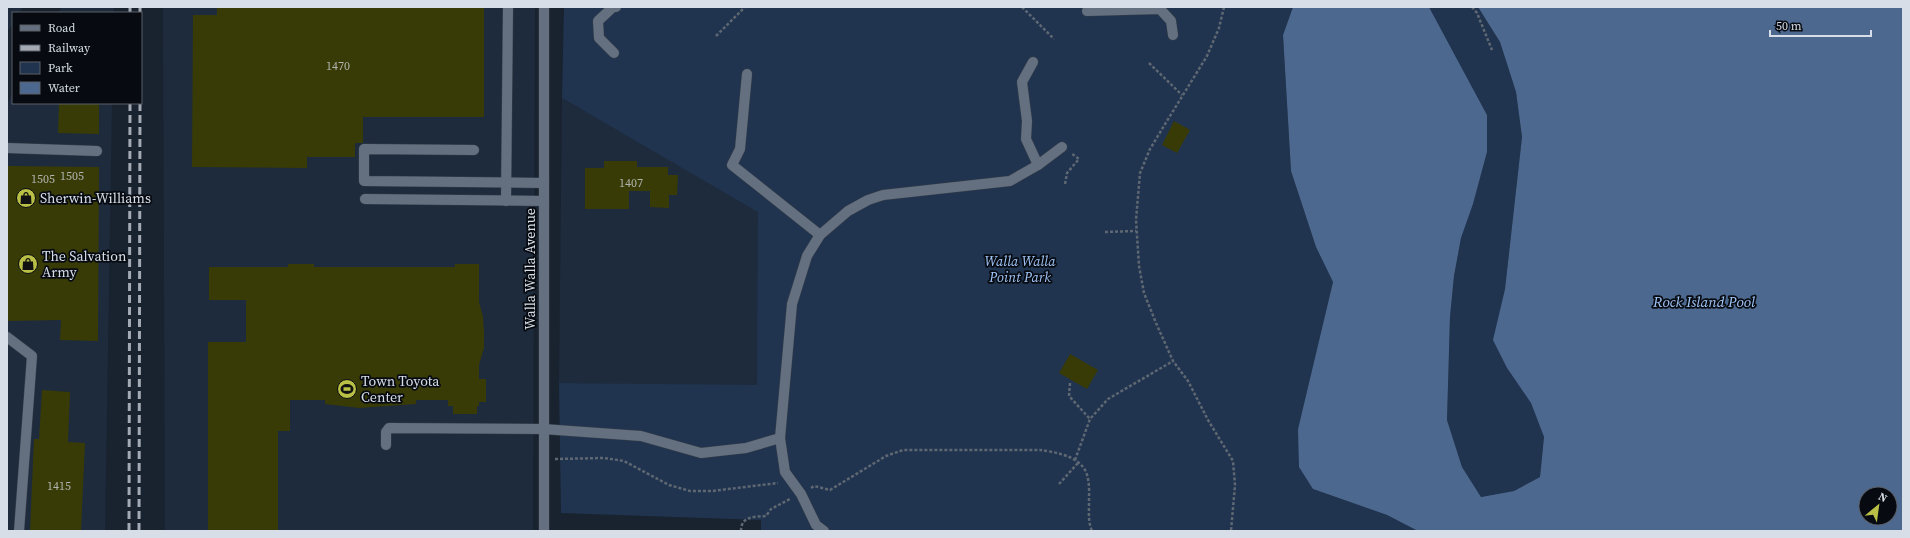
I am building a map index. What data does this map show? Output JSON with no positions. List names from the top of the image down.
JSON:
{
  "streets": {
    "street": ["Walla Walla Avenue"]
  },
  "water": ["Rock Island Pool"],
  "parks": ["Walla Walla Point Park"],
  "places": {
    "shop": ["Sherwin-Williams", "The Salvation Army"],
    "sports": ["Town Toyota Center"]
  },
  "house_numbers": [
    "1470",
    "1505",
    "1505",
    "1407",
    "1415"
  ],
  "legend": [
    "Road",
    "Railway",
    "Park",
    "Water"
  ],
  "scale_bar": "50 m",
  "north": "top right"
}
